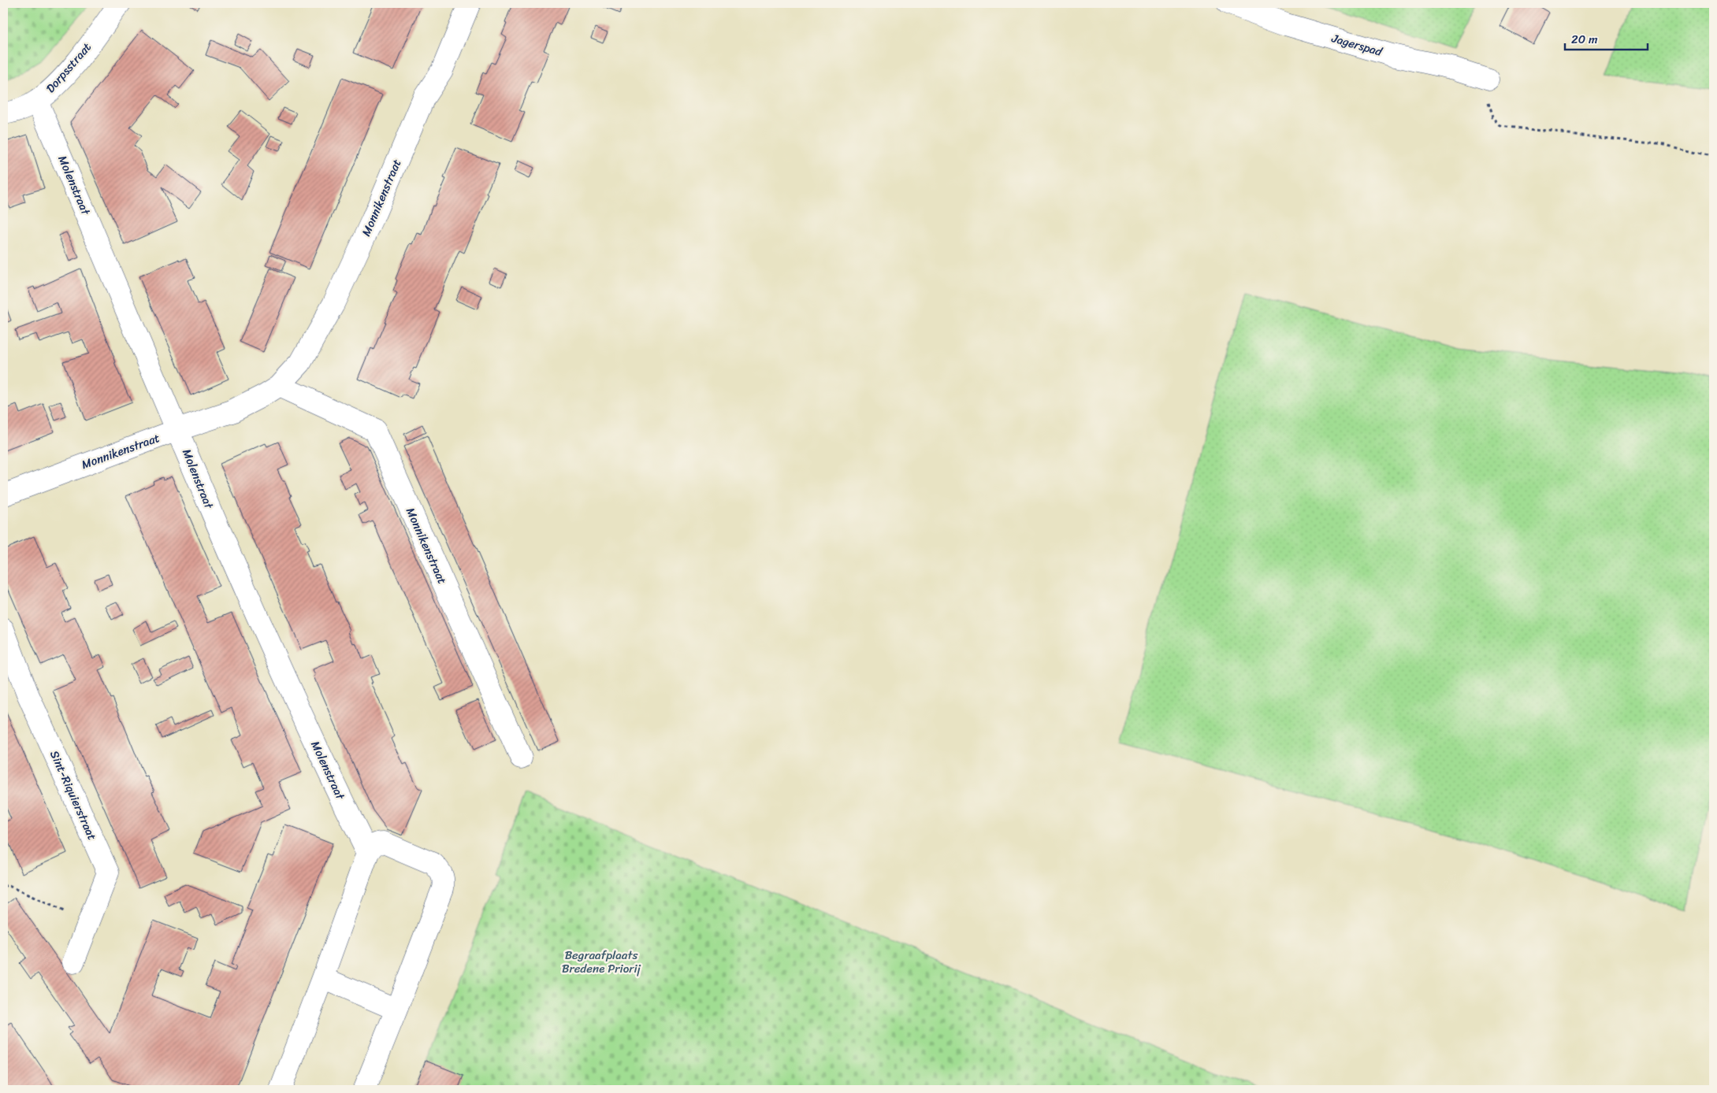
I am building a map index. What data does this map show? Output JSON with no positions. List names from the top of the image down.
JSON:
{
  "streets": {
    "street": [
      "Jagerspad",
      "Dorpsstraat",
      "Molenstraat",
      "Monnikenstraat",
      "Sint-Riquierstraat"
    ]
  },
  "crossings": [
    ["Dorpsstraat", "Molenstraat"],
    ["Molenstraat", "Monnikenstraat"]
  ],
  "parks": ["Begraafplaats Bredene Priorij"],
  "scale_bar": "20 m"
}
